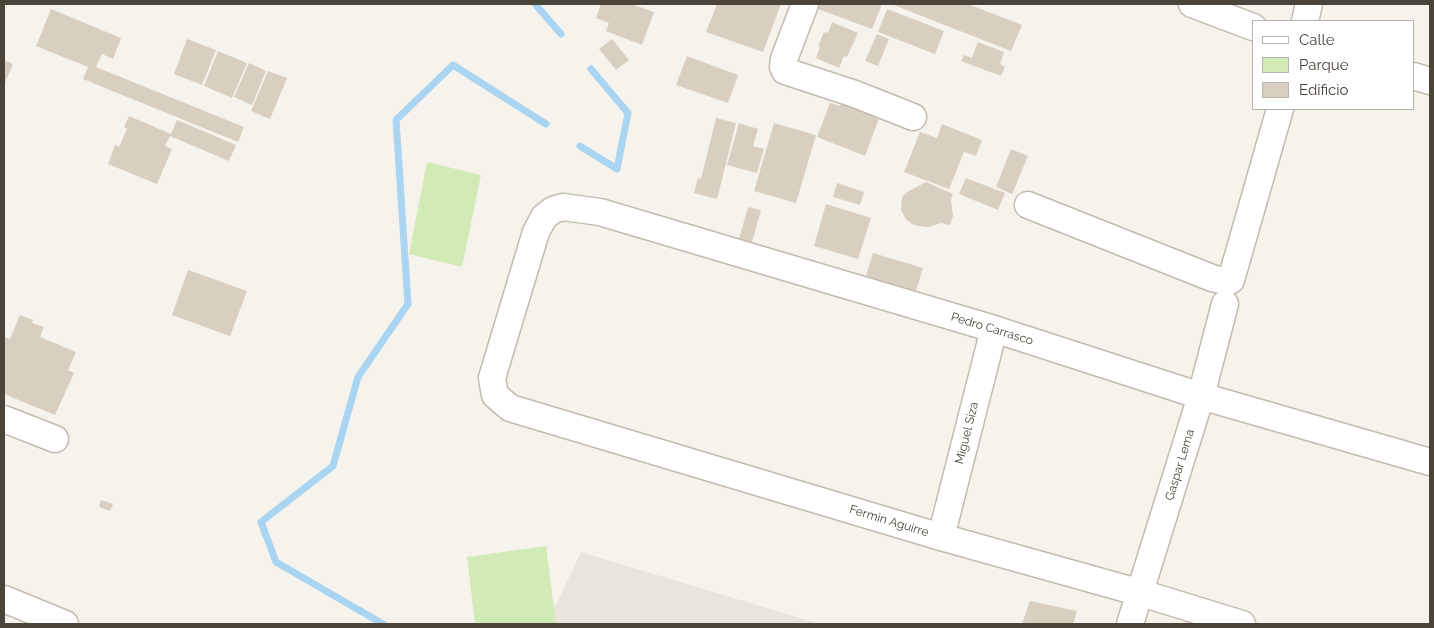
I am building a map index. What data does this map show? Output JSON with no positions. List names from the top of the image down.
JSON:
{
  "streets": {
    "street": [
      "Pedro Carrasco",
      "Miguel Siza",
      "Gaspar Lema",
      "Fermìn Aguirre"
    ]
  },
  "crossings": [
    ["Pedro Carrasco", "Miguel Siza"],
    ["Pedro Carrasco", "Gaspar Lema"],
    ["Pedro Carrasco", "Fermìn Aguirre"],
    ["Miguel Siza", "Fermìn Aguirre"],
    ["Gaspar Lema", "Fermìn Aguirre"]
  ],
  "legend": ["Calle", "Parque", "Edificio"]
}
